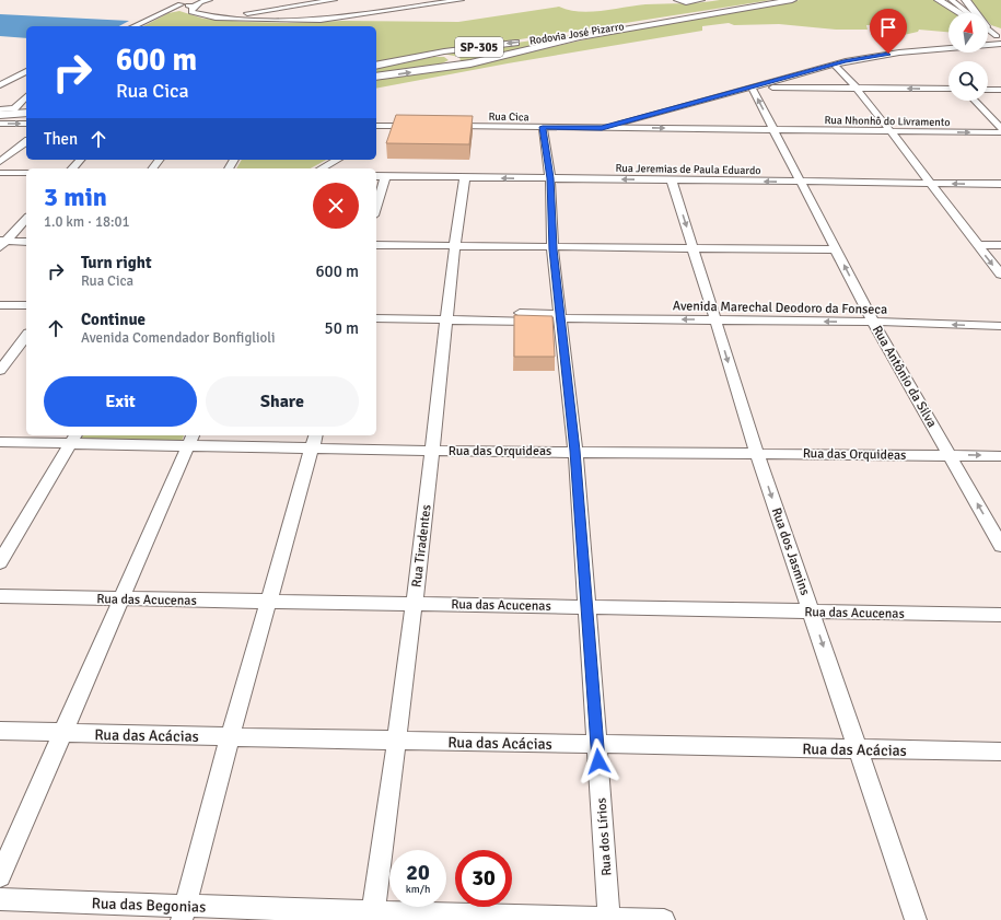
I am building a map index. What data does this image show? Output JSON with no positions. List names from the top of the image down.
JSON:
{
  "streets": {
    "main road": ["Rodovia José Pizarro", "SP-305"],
    "street": [
      "Rua Cica",
      "Rua Nhonhô do Livramento",
      "Rua Jeremias de Paula Eduardo",
      "Avenida Marechal Deodoro da Fonseca",
      "Rua Antônio da Silva",
      "Rua das Orquideas",
      "Rua Tiradentes",
      "Rua dos Jasmins",
      "Rua das Acucenas",
      "Rua das Acácias",
      "Rua dos Lírios",
      "Rua das Begonias"
    ]
  },
  "crossings": [
    ["Rua Cica", "Rua Nhonhô do Livramento"],
    ["Rua Cica", "Rua Antônio da Silva"],
    ["Rua Cica", "Rua dos Lírios"],
    ["Rua Nhonhô do Livramento", "Rua Antônio da Silva"],
    ["Rua Jeremias de Paula Eduardo", "Rua Antônio da Silva"],
    ["Rua Jeremias de Paula Eduardo", "Rua Tiradentes"],
    ["Rua Jeremias de Paula Eduardo", "Rua dos Jasmins"],
    ["Rua Jeremias de Paula Eduardo", "Rua dos Lírios"],
    ["Avenida Marechal Deodoro da Fonseca", "Rua Antônio da Silva"],
    ["Avenida Marechal Deodoro da Fonseca", "Rua Tiradentes"],
    ["Avenida Marechal Deodoro da Fonseca", "Rua dos Jasmins"],
    ["Avenida Marechal Deodoro da Fonseca", "Rua dos Lírios"],
    ["Rua Antônio da Silva", "Rua das Orquideas"],
    ["Rua das Orquideas", "Rua Tiradentes"],
    ["Rua das Orquideas", "Rua dos Jasmins"],
    ["Rua das Orquideas", "Rua dos Lírios"],
    ["Rua Tiradentes", "Rua das Acucenas"],
    ["Rua Tiradentes", "Rua das Acácias"],
    ["Rua Tiradentes", "Rua das Begonias"],
    ["Rua dos Jasmins", "Rua das Acucenas"],
    ["Rua dos Jasmins", "Rua das Acácias"],
    ["Rua das Acucenas", "Rua dos Lírios"],
    ["Rua das Acácias", "Rua dos Lírios"],
    ["Rua dos Lírios", "Rua das Begonias"]
  ],
  "one_way": ["Rua dos Jasmins"],
  "north": "top",
  "page": {
    "turn": ["600 m", "Rua Cica"],
    "then": "Then",
    "heading": ["3 min", "1.0 km · 18:01"],
    "list": [
      {
        "name": "Turn right",
        "note": "Rua Cica",
        "value": "600 m"
      },
      {
        "name": "Continue",
        "note": "Avenida Comendador Bonfiglioli",
        "value": "50 m"
      }
    ],
    "buttons": ["Exit", "Share"],
    "speed": "20 km/h",
    "limit": "30"
  }
}
